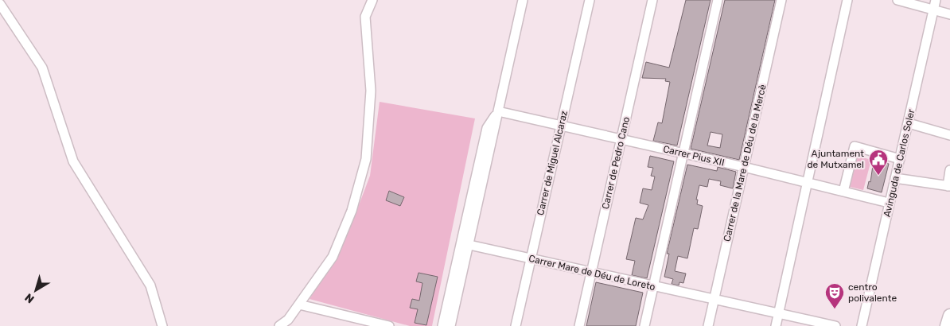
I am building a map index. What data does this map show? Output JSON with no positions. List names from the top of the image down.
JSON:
{
  "streets": {
    "street": [
      "Carrer Pius XII",
      "Carrer de Miguel Alcaraz",
      "Carrer de Pedro Cano",
      "Carrer de la Mare de Déu de la Mercè",
      "Avinguda de Carlos Soler",
      "Carrer Mare de Déu de Loreto"
    ]
  },
  "crossings": [
    ["Carrer Pius XII", "Carrer de Miguel Alcaraz"],
    ["Carrer Pius XII", "Carrer de Pedro Cano"],
    ["Carrer Pius XII", "Carrer de la Mare de Déu de la Mercè"],
    ["Carrer Pius XII", "Avinguda de Carlos Soler"],
    ["Carrer de Miguel Alcaraz", "Carrer Mare de Déu de Loreto"],
    ["Carrer de Pedro Cano", "Carrer Mare de Déu de Loreto"],
    ["Carrer de la Mare de Déu de la Mercè", "Carrer Mare de Déu de Loreto"]
  ],
  "places": {
    "public building": ["Ajuntament de Mutxamel"],
    "theatre": ["centro polivalente"]
  },
  "north": "bottom left"
}
